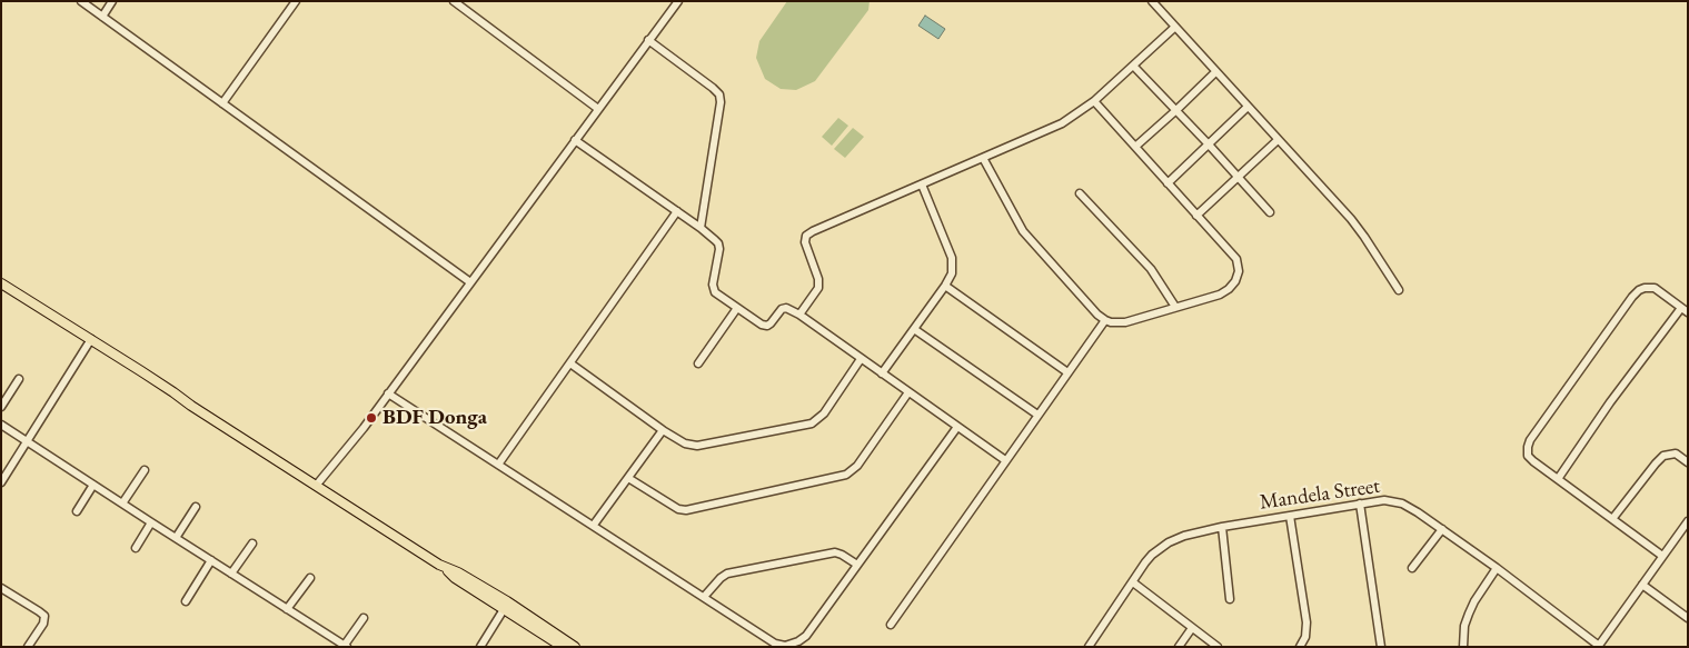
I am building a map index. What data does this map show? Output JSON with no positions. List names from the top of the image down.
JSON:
{
  "streets": {
    "street": ["Mandela Street"]
  },
  "places": ["BDF Donga"]
}
